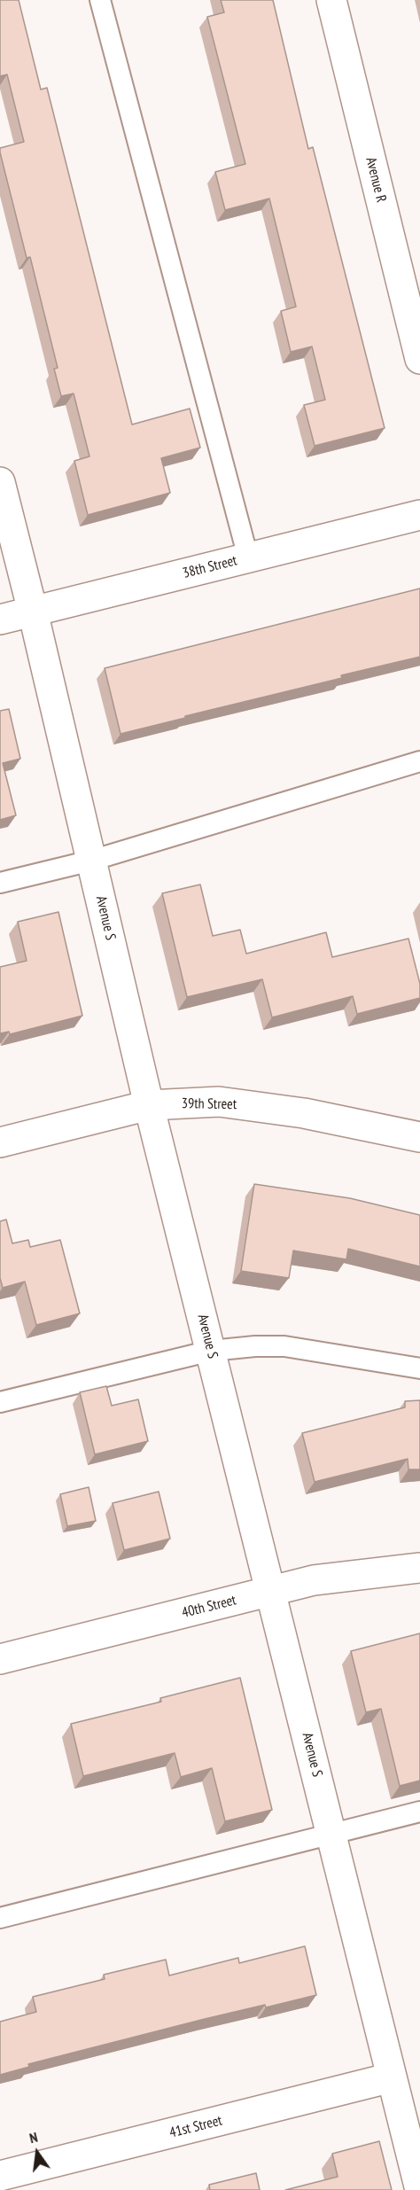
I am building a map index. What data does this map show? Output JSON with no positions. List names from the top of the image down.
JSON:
{
  "streets": {
    "street": [
      "Avenue R",
      "38th Street",
      "Avenue S",
      "39th Street",
      "40th Street",
      "41st Street"
    ]
  },
  "crossings": [
    ["38th Street", "Avenue S"],
    ["Avenue S", "39th Street"],
    ["Avenue S", "40th Street"],
    ["Avenue S", "41st Street"]
  ],
  "north": "top"
}
